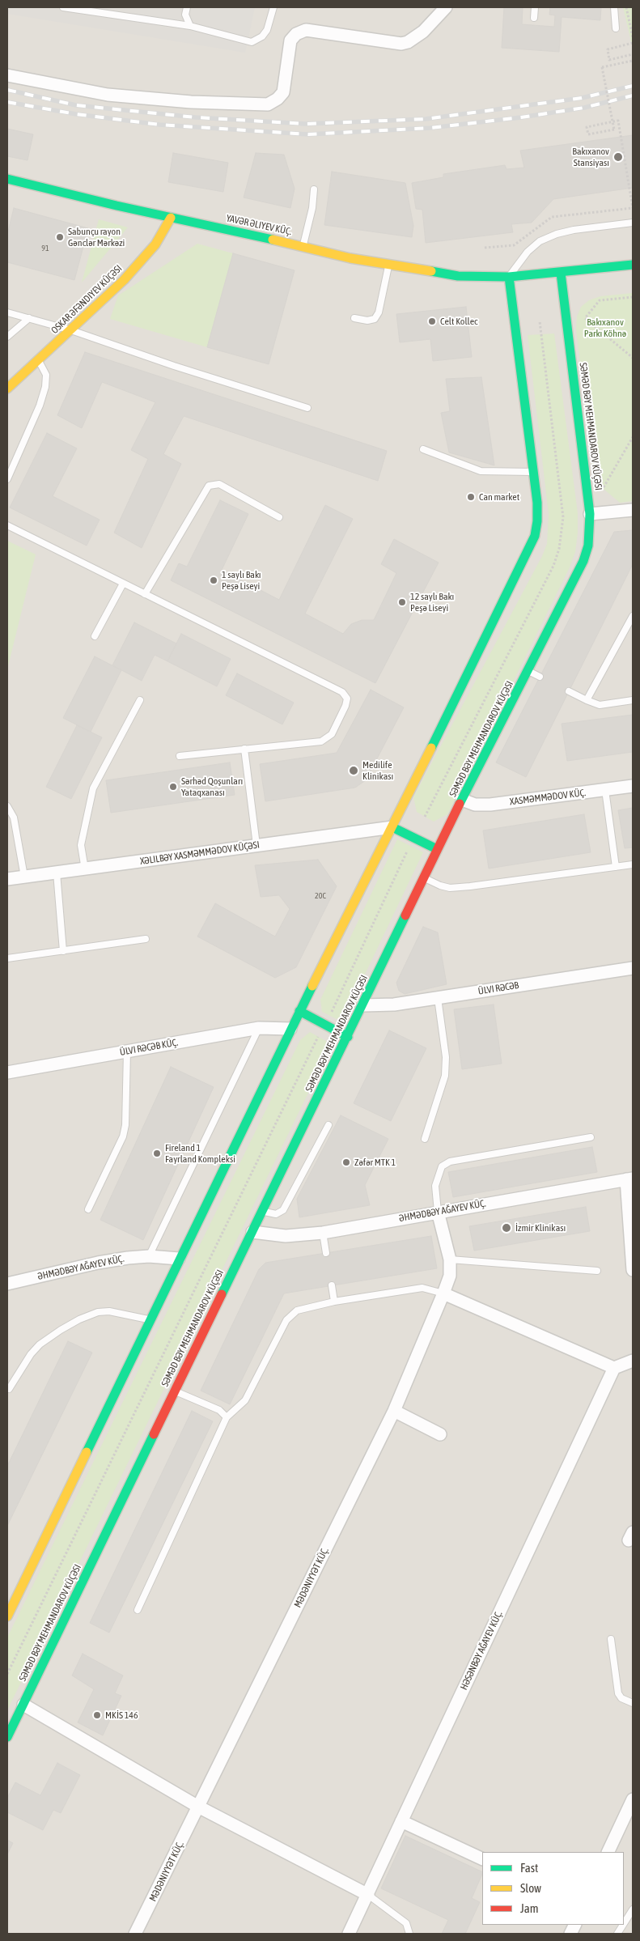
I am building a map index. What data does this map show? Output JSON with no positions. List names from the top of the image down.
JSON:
{
  "streets": {
    "main road": ["YAVƏR ƏLIYEV KÜÇ.", "OSKAR ƏFƏNDIYEV KÜÇƏSI", "SƏMƏD BƏY MEHMANDAROV KÜÇƏSI"],
    "street": [
      "XASMƏMMƏDOV KÜÇ.",
      "XƏLILBƏY XASMƏMMƏDOV KÜÇƏSI",
      "ÜLVI RƏCƏB",
      "ÜLVI RƏCƏB KÜÇ.",
      "ƏHMƏDBƏY AĞAYEV KÜÇ.",
      "MƏDƏNIYYƏT KÜÇ.",
      "HƏSƏNBƏY AĞAYEV KÜÇ."
    ]
  },
  "crossings": [
    ["YAVƏR ƏLIYEV KÜÇ.", "OSKAR ƏFƏNDIYEV KÜÇƏSI"],
    ["YAVƏR ƏLIYEV KÜÇ.", "SƏMƏD BƏY MEHMANDAROV KÜÇƏSI"],
    ["SƏMƏD BƏY MEHMANDAROV KÜÇƏSI", "XASMƏMMƏDOV KÜÇ."],
    ["SƏMƏD BƏY MEHMANDAROV KÜÇƏSI", "ÜLVI RƏCƏB"],
    ["SƏMƏD BƏY MEHMANDAROV KÜÇƏSI", "ƏHMƏDBƏY AĞAYEV KÜÇ."],
    ["ƏHMƏDBƏY AĞAYEV KÜÇ.", "MƏDƏNIYYƏT KÜÇ."]
  ],
  "parks": ["Bakıxanov Parkı Köhnə"],
  "places": [
    "Bakıxanov Stansiyası",
    "Sabunçu rayon Gənclər Mərkəzi",
    "Celt Kollec",
    "Can market",
    "1 saylı Bakı Peşə Liseyi",
    "12 saylı Bakı Peşə Liseyi",
    "Medilife Klinikası",
    "Sərhəd Qoşunları Yataqxanası",
    "Fireland 1 Fayrland Kompleksi",
    "Zəfər MTK 1",
    "İzmir Klinikası",
    "MKİS 146"
  ],
  "house_numbers": ["91", "20C"],
  "legend": ["Fast", "Slow", "Jam"]
}
